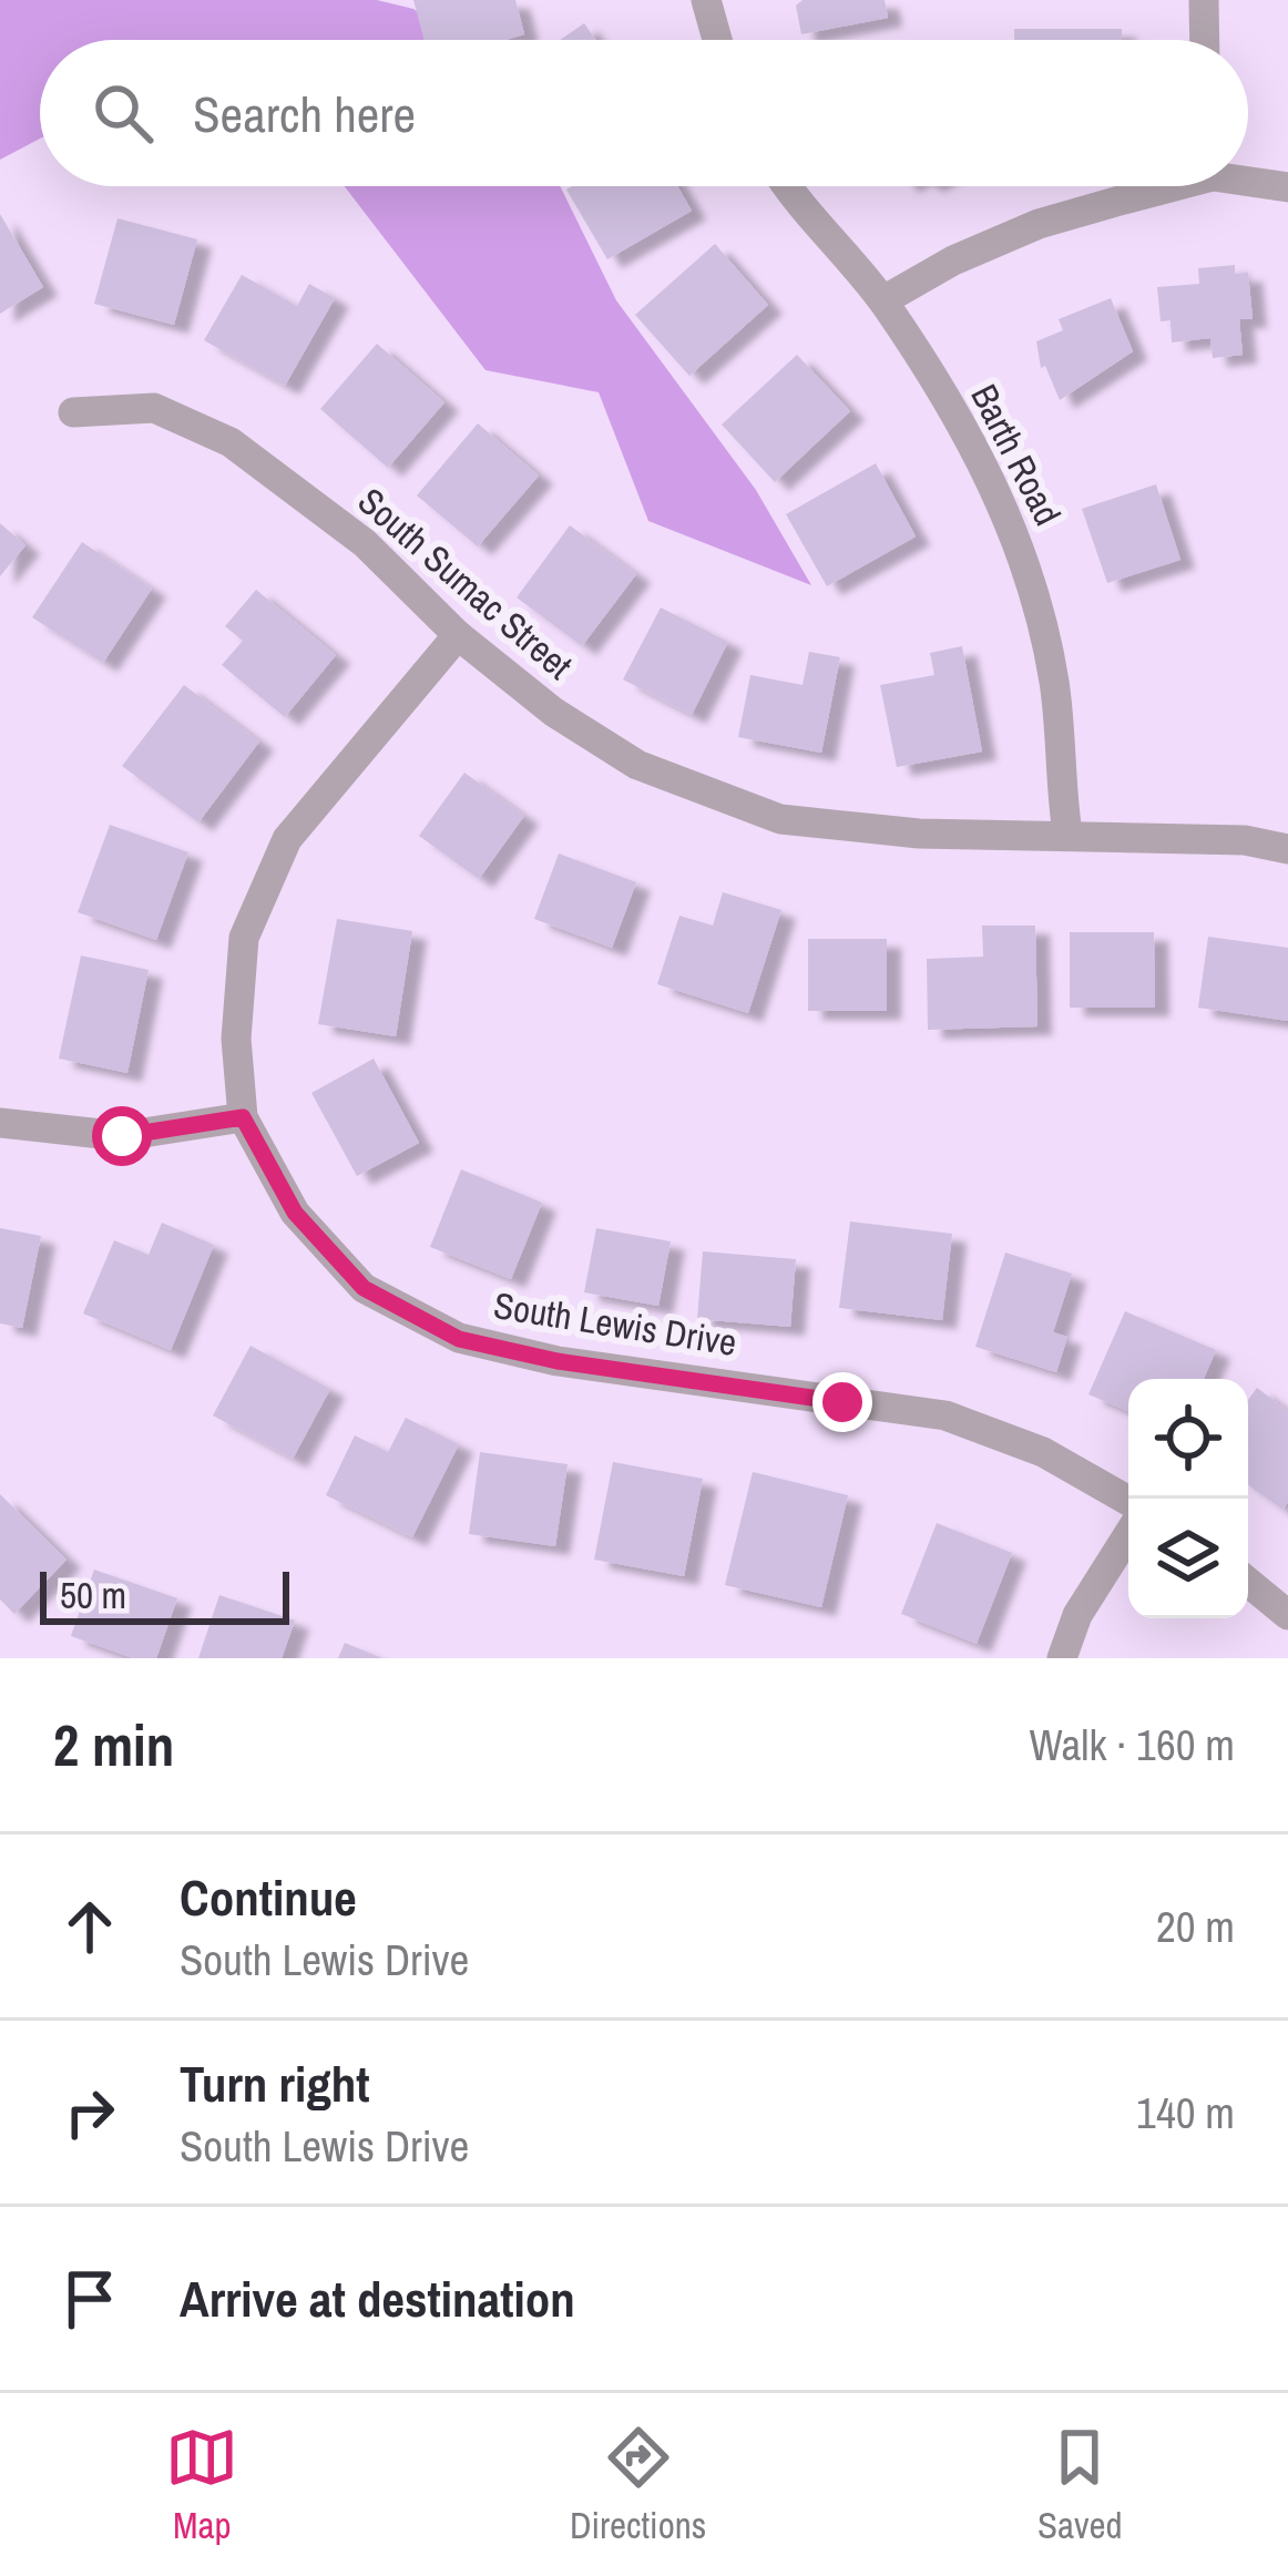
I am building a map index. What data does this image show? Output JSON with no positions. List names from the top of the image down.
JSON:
{
  "streets": {
    "street": ["Barth Road", "South Sumac Street", "South Lewis Drive"]
  },
  "crossings": [
    ["Barth Road", "South Sumac Street"]
  ],
  "scale_bar": "50 m",
  "page": {
    "search": "Search here",
    "scale": "50 m",
    "heading": ["2 min", "Walk · 160 m"],
    "list": [
      ["Continue", "South Lewis Drive", "20 m"],
      ["Turn right", "South Lewis Drive", "140 m"],
      "Arrive at destination"
    ],
    "nav": ["Map", "Directions", "Saved"]
  }
}
